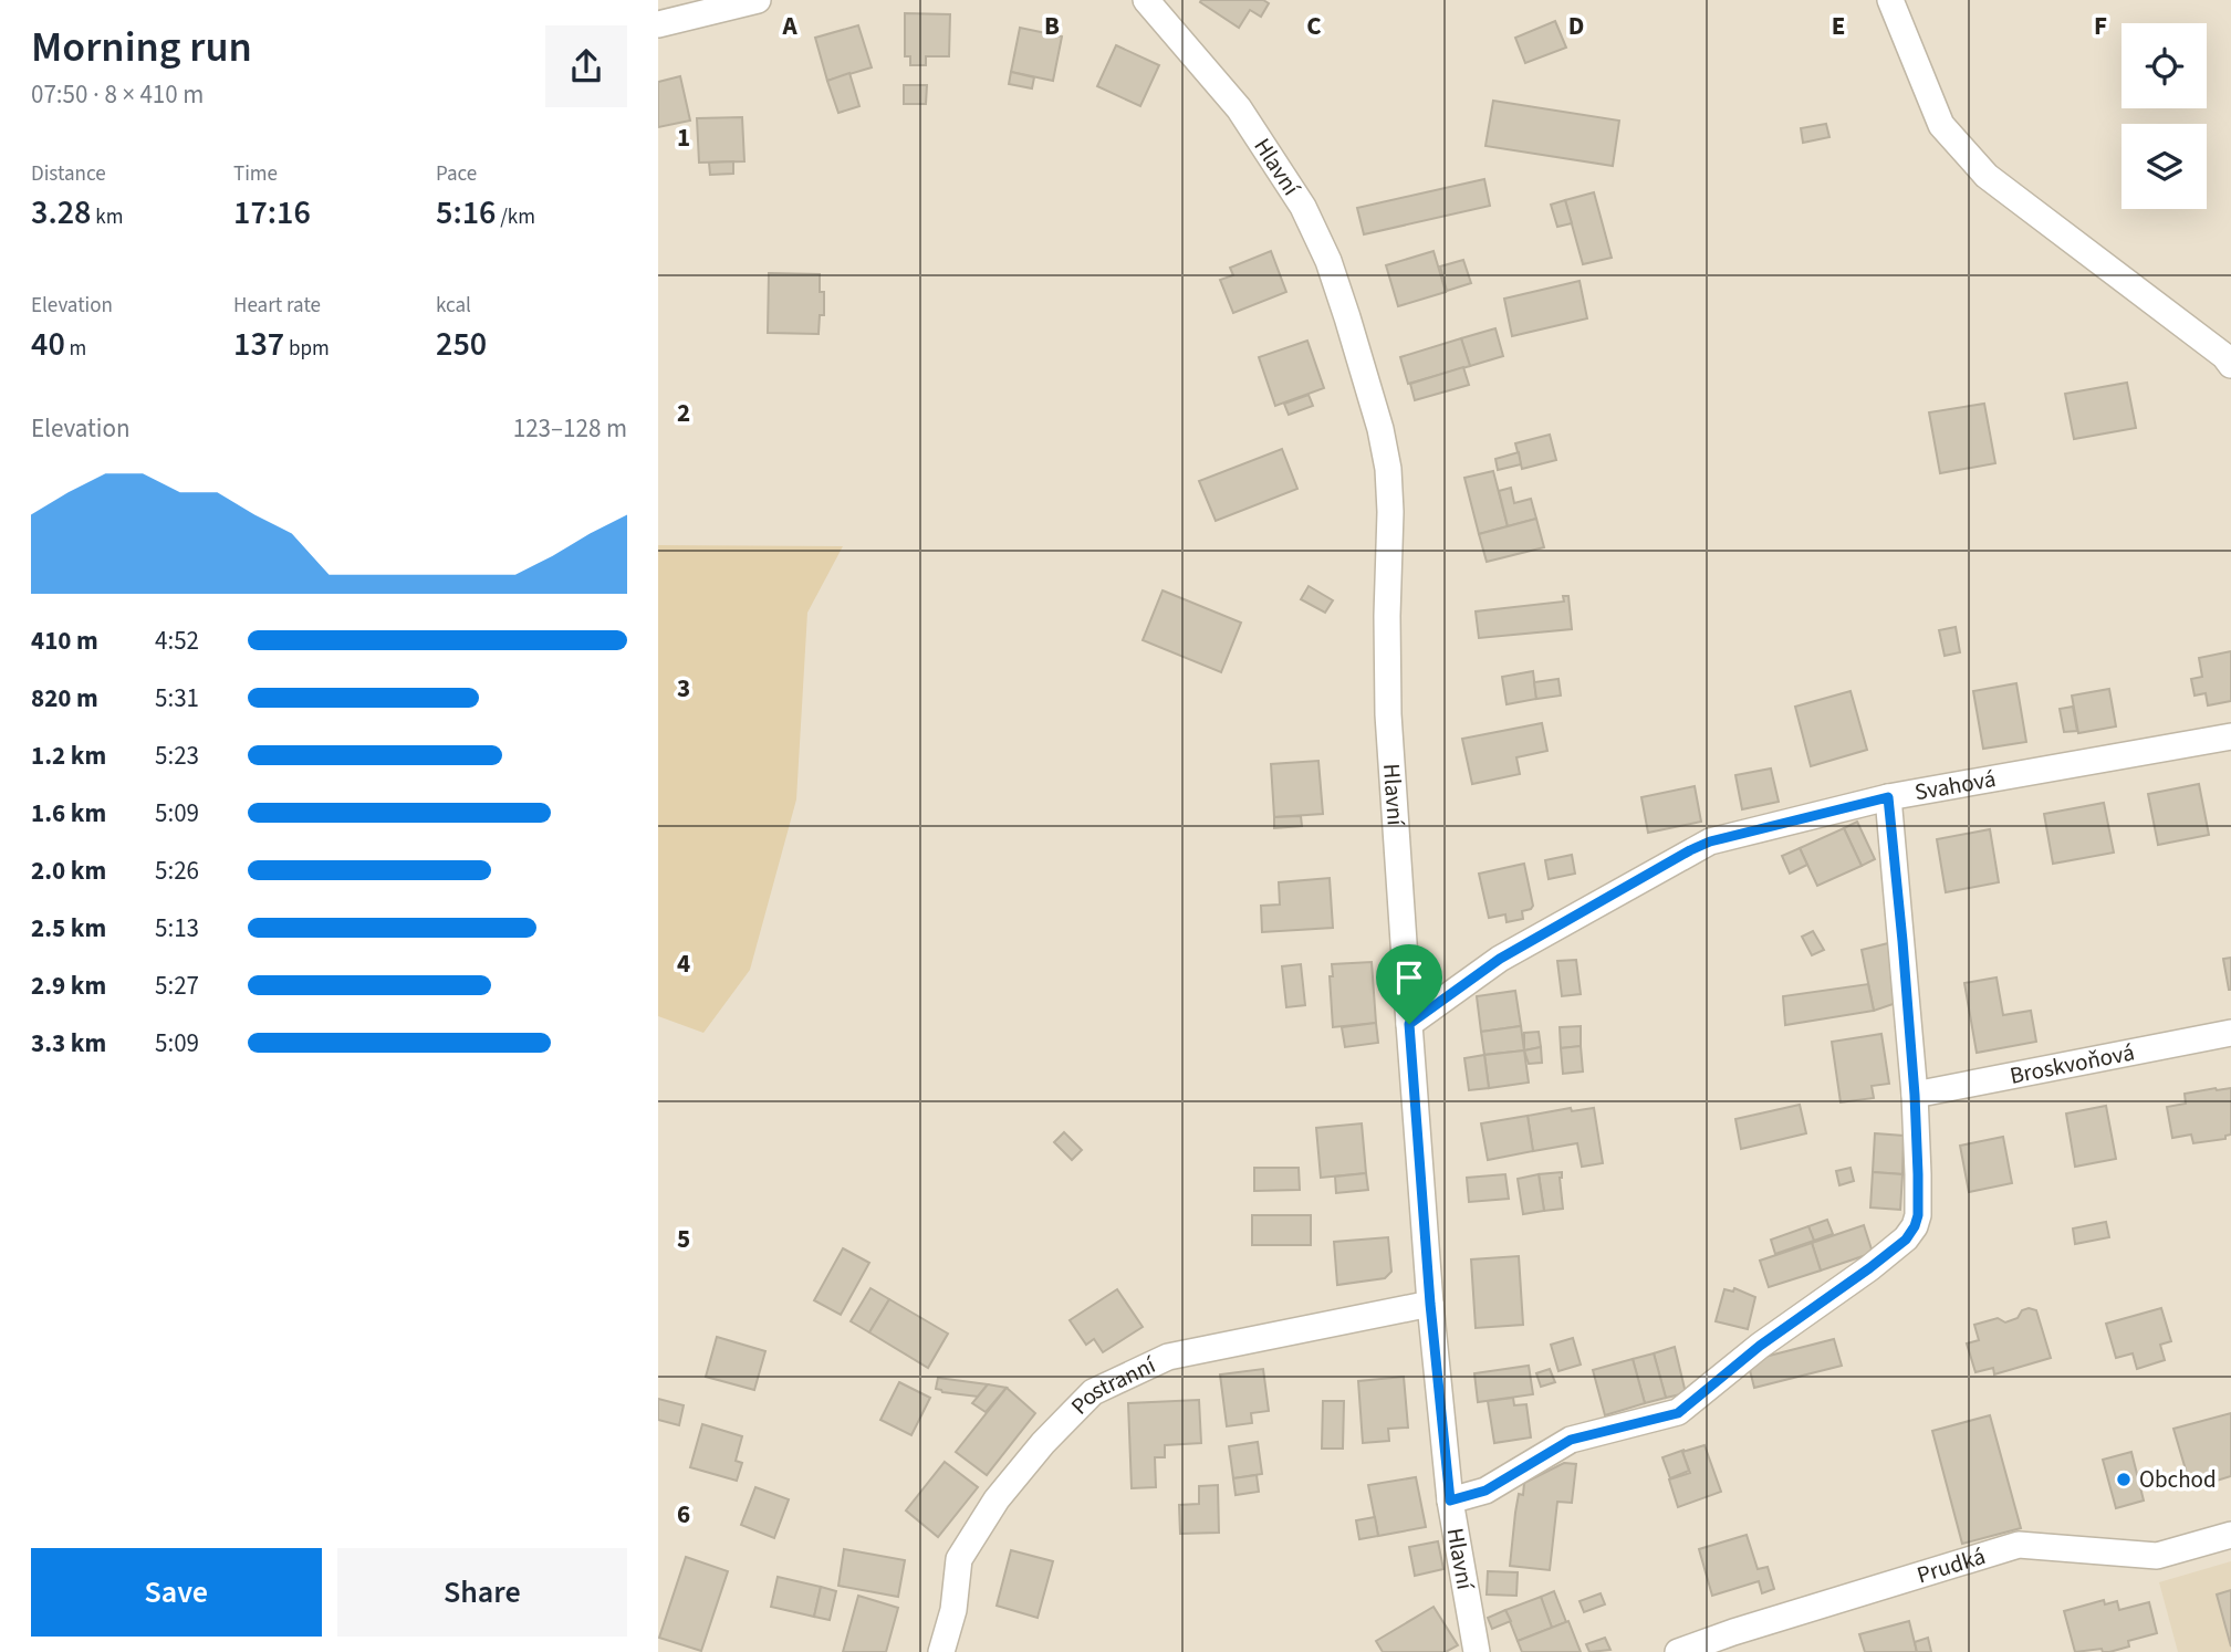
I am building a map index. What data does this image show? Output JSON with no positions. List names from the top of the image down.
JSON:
{
  "streets": {
    "street": [
      "Hlavní",
      "Svahová",
      "Broskvoňová",
      "Postranní",
      "Prudká"
    ]
  },
  "crossings": [
    ["Hlavní", "Svahová"],
    ["Hlavní", "Postranní"]
  ],
  "places": ["Obchod"],
  "page": {
    "heading": ["Morning run", "07:50 · 8 × 410 m"],
    "stats": [
      ["Distance", "3.28 km"],
      ["Time", "17:16"],
      ["Pace", "5:16 /km"],
      ["Elevation", "40 m"],
      ["Heart rate", "137 bpm"],
      ["kcal", "250"]
    ],
    "chart": ["Elevation", "123–128 m"],
    "list": [
      {
        "name": "410 m",
        "note": "4:52"
      },
      {
        "name": "820 m",
        "note": "5:31"
      },
      {
        "name": "1.2 km",
        "note": "5:23"
      },
      {
        "name": "1.6 km",
        "note": "5:09"
      },
      {
        "name": "2.0 km",
        "note": "5:26"
      },
      {
        "name": "2.5 km",
        "note": "5:13"
      },
      {
        "name": "2.9 km",
        "note": "5:27"
      },
      {
        "name": "3.3 km",
        "note": "5:09"
      }
    ],
    "buttons": ["Save", "Share"]
  },
  "grid": {
    "columns": [
      "A",
      "B",
      "C",
      "D",
      "E",
      "F"
    ],
    "rows": [
      "1",
      "2",
      "3",
      "4",
      "5",
      "6"
    ]
  }
}
